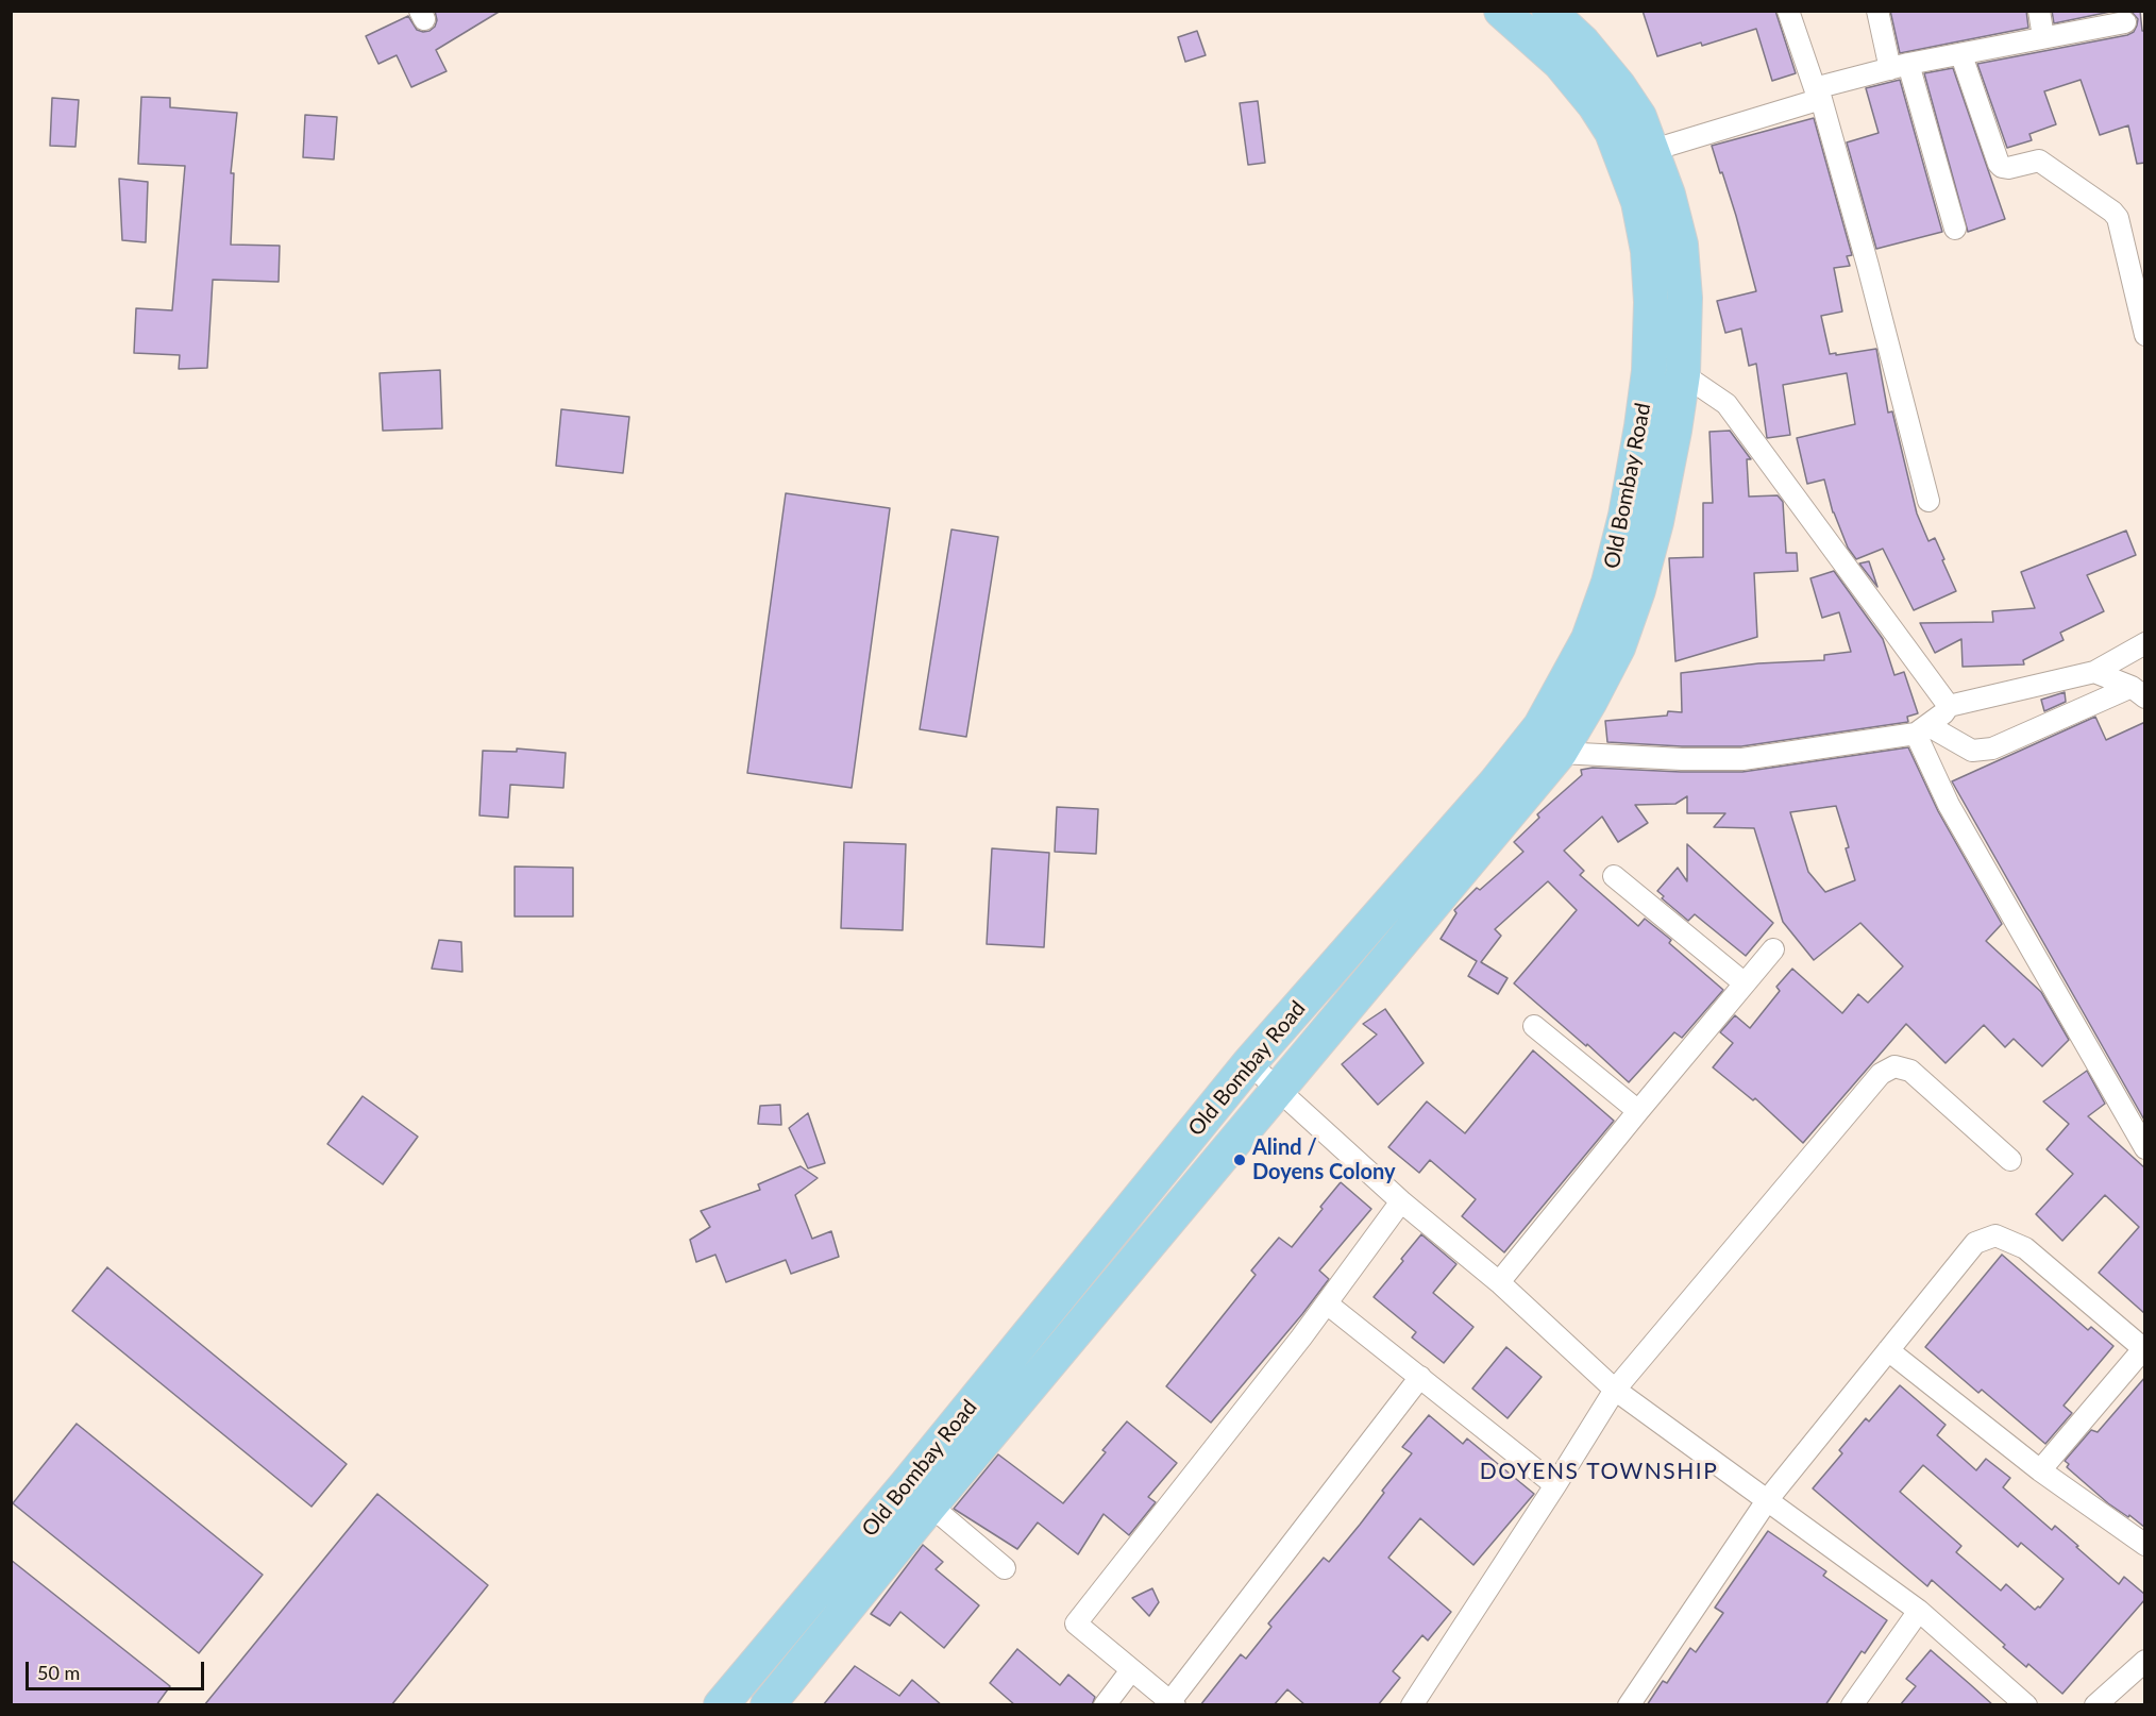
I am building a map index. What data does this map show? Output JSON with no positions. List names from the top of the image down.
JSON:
{
  "streets": {
    "main road": ["Old Bombay Road"]
  },
  "districts": ["DOYENS TOWNSHIP"],
  "places": ["Alind / Doyens Colony"],
  "scale_bar": "50 m"
}
